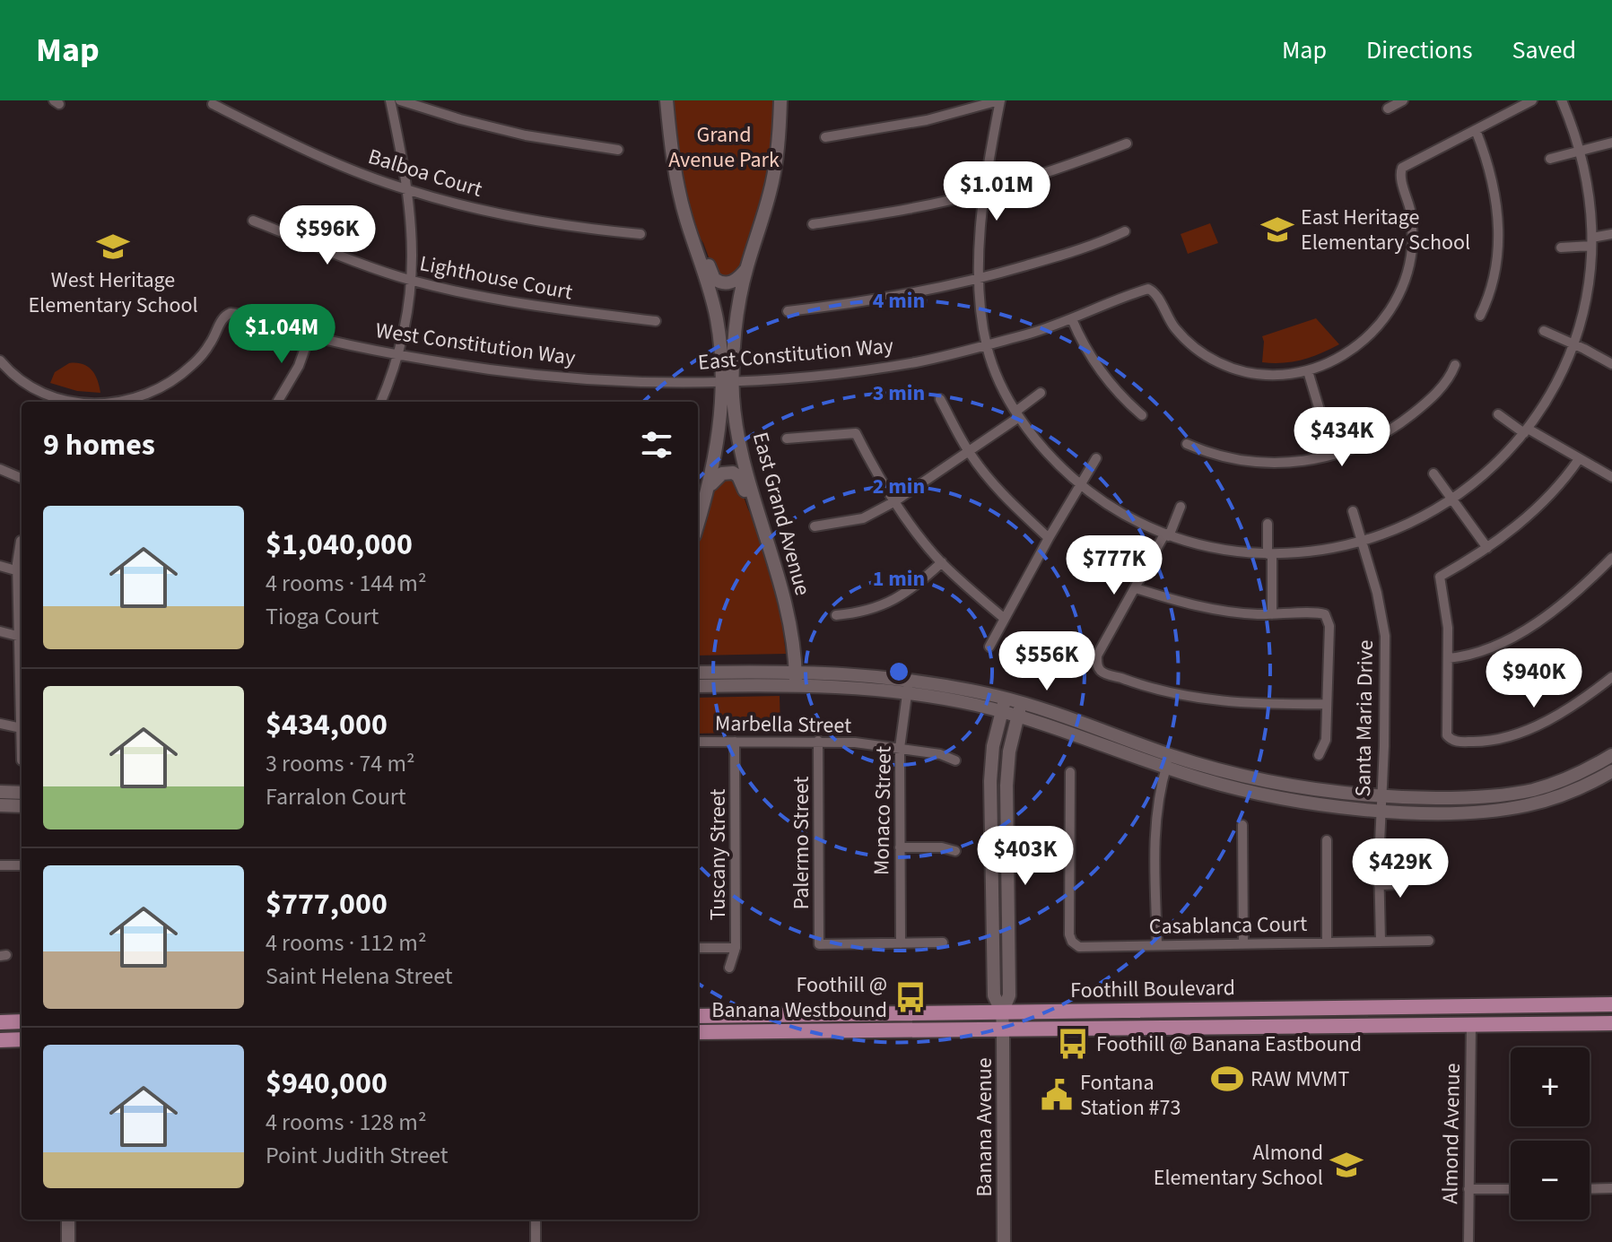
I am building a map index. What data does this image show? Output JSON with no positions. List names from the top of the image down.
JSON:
{
  "streets": {
    "main road": ["Foothill Boulevard"],
    "street": [
      "Balboa Court",
      "Lighthouse Court",
      "West Constitution Way",
      "East Constitution Way",
      "East Grand Avenue",
      "Santa Maria Drive",
      "Marbella Street",
      "Monaco Street",
      "Palermo Street",
      "Tuscany Street",
      "Casablanca Court",
      "Banana Avenue",
      "Almond Avenue"
    ]
  },
  "crossings": [
    ["West Constitution Way", "East Constitution Way"],
    ["East Constitution Way", "East Grand Avenue"],
    ["Santa Maria Drive", "Casablanca Court"],
    ["Marbella Street", "Monaco Street"],
    ["Marbella Street", "Palermo Street"],
    ["Marbella Street", "Tuscany Street"],
    ["Monaco Street", "Palermo Street"],
    ["Foothill Boulevard", "Banana Avenue"],
    ["Foothill Boulevard", "Almond Avenue"]
  ],
  "parks": ["Grand Avenue Park"],
  "places": {
    "school or university": ["East Heritage Elementary School", "West Heritage Elementary School", "Almond Elementary School"],
    "bus stop": ["Foothill @ Banana Westbound", "Foothill @ Banana Eastbound"],
    "sports": ["RAW MVMT"],
    "public building": ["Fontana Station #73"]
  },
  "page": {
    "header": "Map",
    "nav": ["Map", "Directions", "Saved"],
    "price": [
      "$1.01M",
      "$596K",
      "$1.04M",
      "$434K",
      "$777K",
      "$556K",
      "$940K",
      "$403K",
      "$429K"
    ],
    "heading": "9 homes",
    "list": [
      {
        "name": "$1,040,000",
        "note": "4 rooms · 144 m² · Tioga Court"
      },
      {
        "name": "$434,000",
        "note": "3 rooms · 74 m² · Farralon Court"
      },
      {
        "name": "$777,000",
        "note": "4 rooms · 112 m² · Saint Helena Street"
      },
      {
        "name": "$940,000",
        "note": "4 rooms · 128 m² · Point Judith Street"
      }
    ],
    "map_buttons": ["+", "−"]
  },
  "rings": [
    "4 min",
    "3 min",
    "2 min",
    "1 min"
  ]
}
